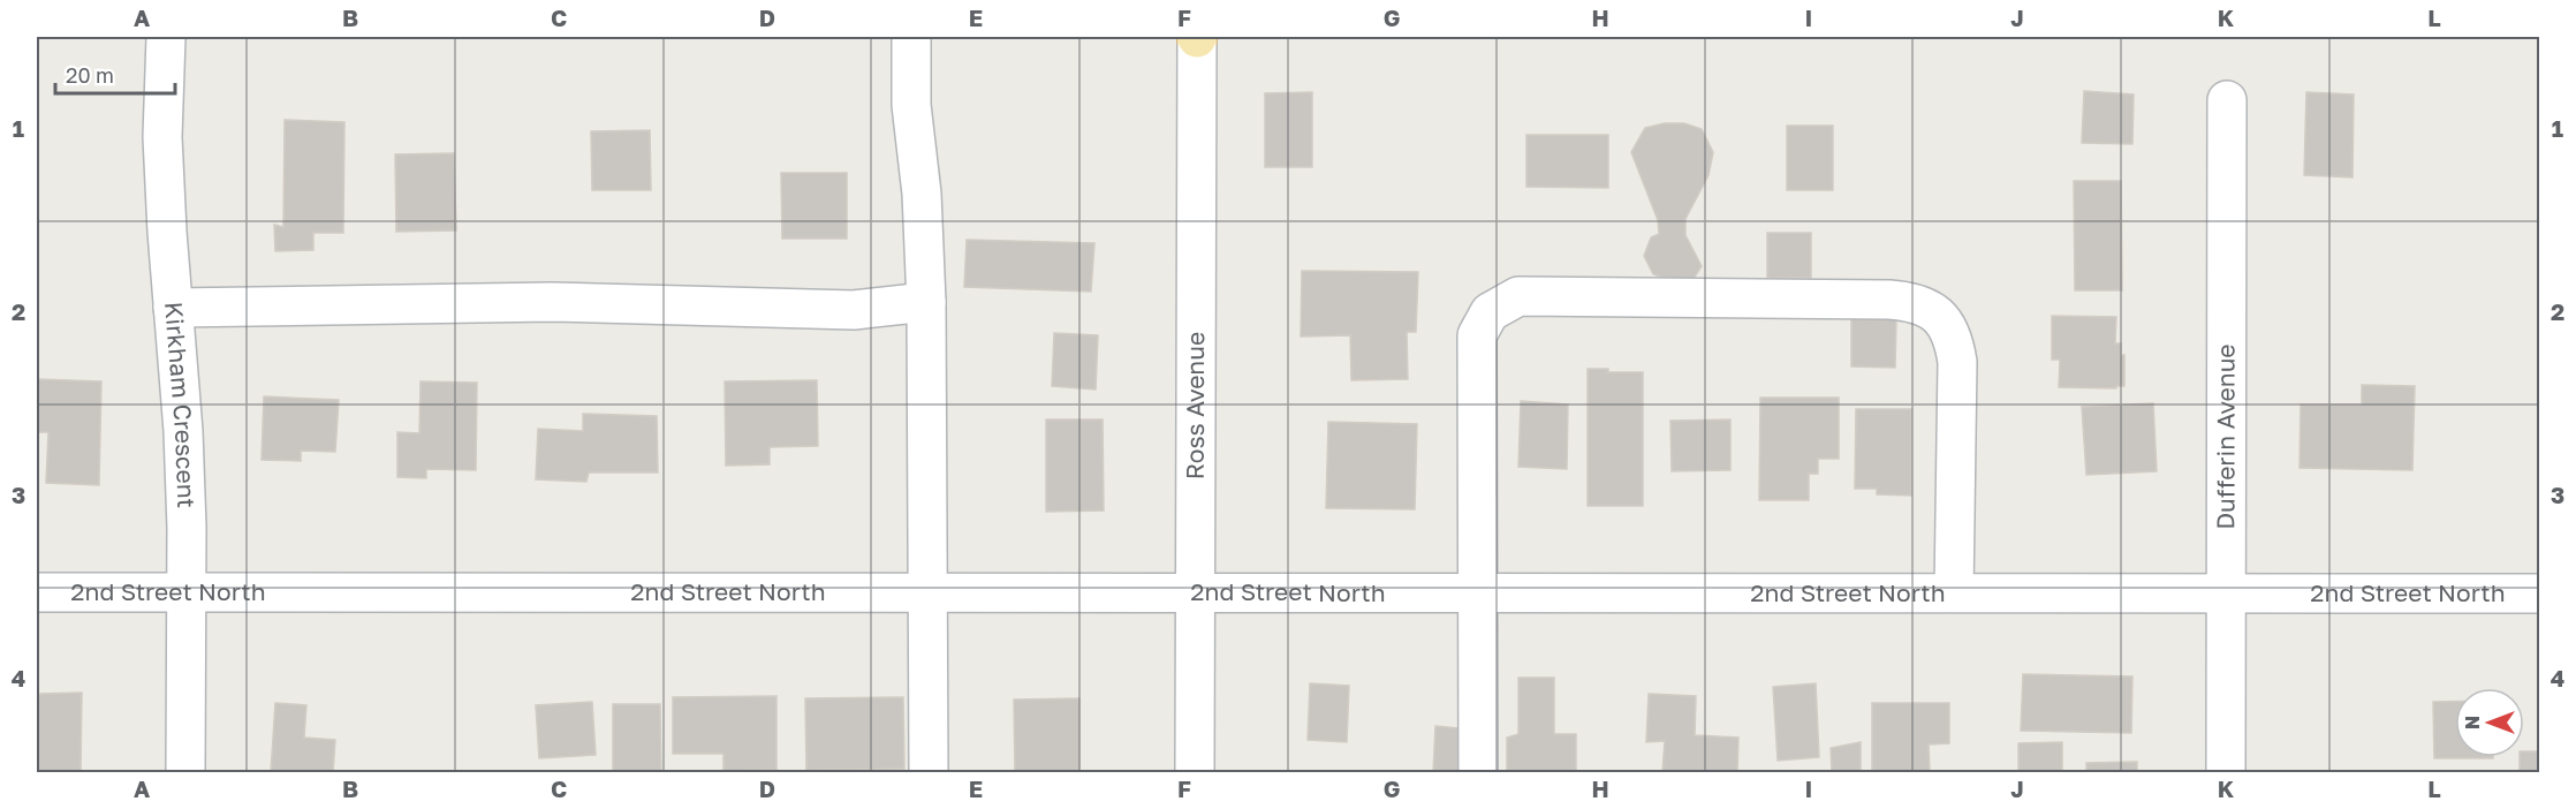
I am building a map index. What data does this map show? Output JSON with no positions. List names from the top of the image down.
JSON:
{
  "streets": {
    "street": [
      "Kirkham Crescent",
      "Ross Avenue",
      "Dufferin Avenue",
      "2nd Street North"
    ]
  },
  "crossings": [
    ["Kirkham Crescent", "2nd Street North"],
    ["Ross Avenue", "2nd Street North"],
    ["Dufferin Avenue", "2nd Street North"]
  ],
  "scale_bar": "20 m",
  "north": "left",
  "grid": {
    "columns": [
      "A",
      "B",
      "C",
      "D",
      "E",
      "F",
      "G",
      "H",
      "I",
      "J",
      "K",
      "L"
    ],
    "rows": [
      "1",
      "2",
      "3",
      "4"
    ]
  }
}
